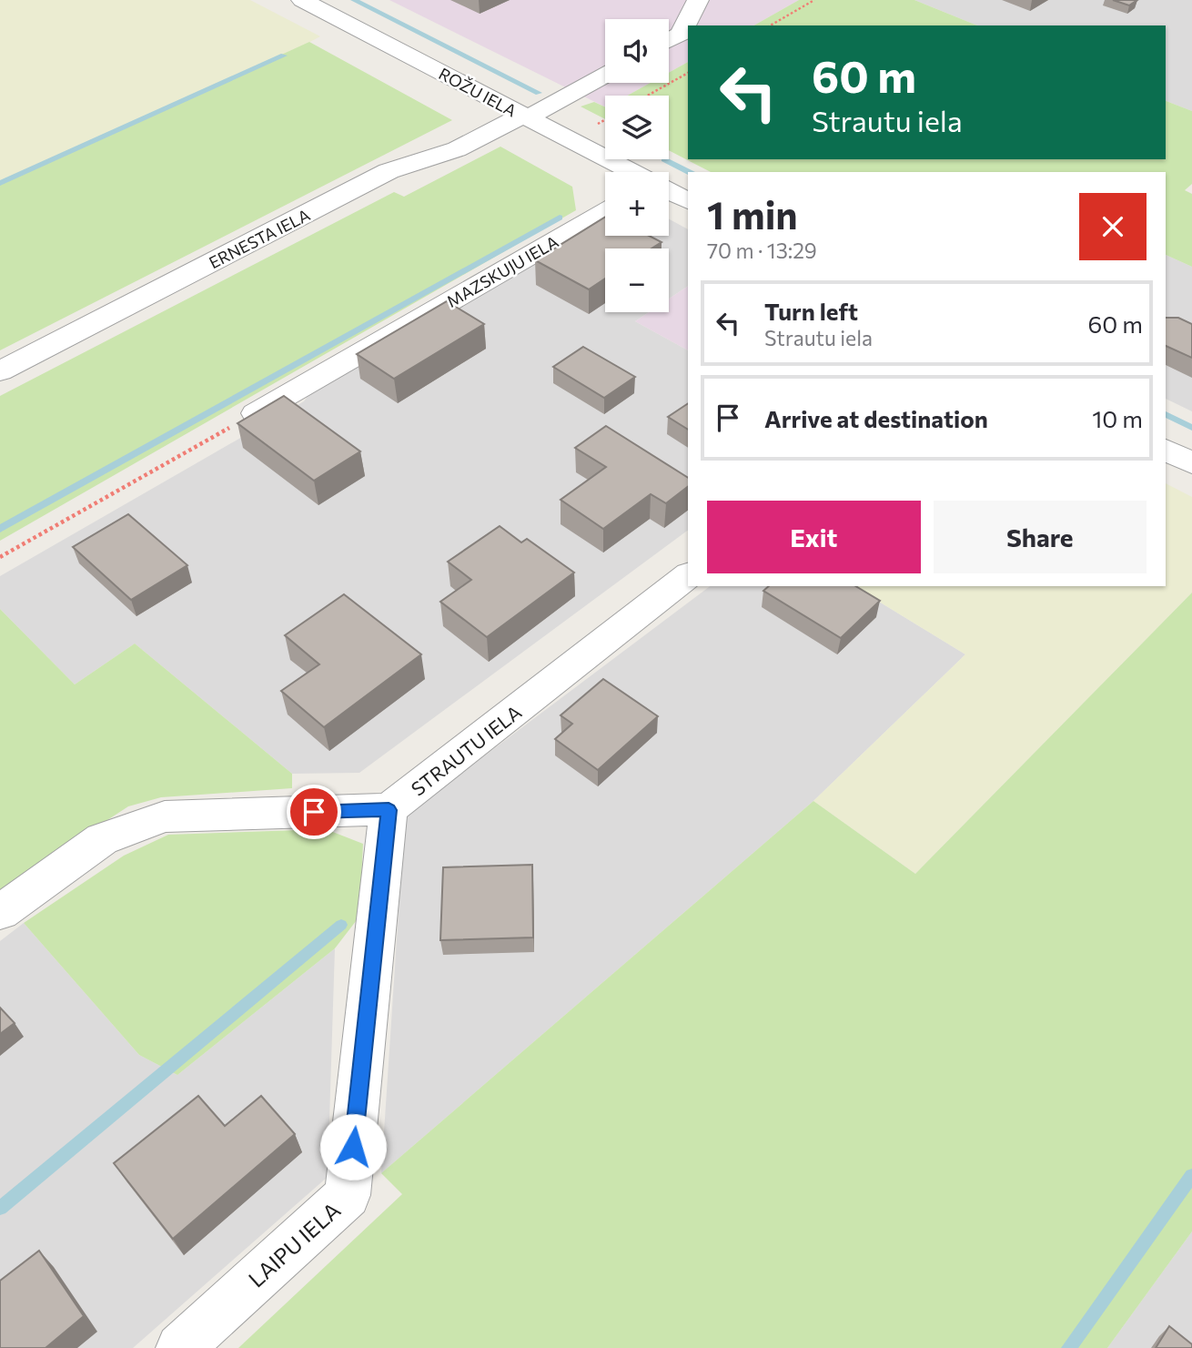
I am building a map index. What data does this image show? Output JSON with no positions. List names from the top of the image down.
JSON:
{
  "streets": {
    "street": [
      "ROŽU IELA",
      "ERNESTA IELA",
      "MAZSKUJU IELA",
      "STRAUTU IELA",
      "LAIPU IELA"
    ]
  },
  "crossings": [
    ["ROŽU IELA", "ERNESTA IELA"],
    ["STRAUTU IELA", "LAIPU IELA"]
  ],
  "page": {
    "map_buttons": ["+", "−"],
    "turn": ["60 m", "Strautu iela"],
    "heading": ["1 min", "70 m · 13:29"],
    "list": [
      {
        "name": "Turn left",
        "note": "Strautu iela",
        "value": "60 m"
      },
      {
        "name": "Arrive at destination",
        "value": "10 m"
      }
    ],
    "buttons": ["Exit", "Share"]
  }
}
